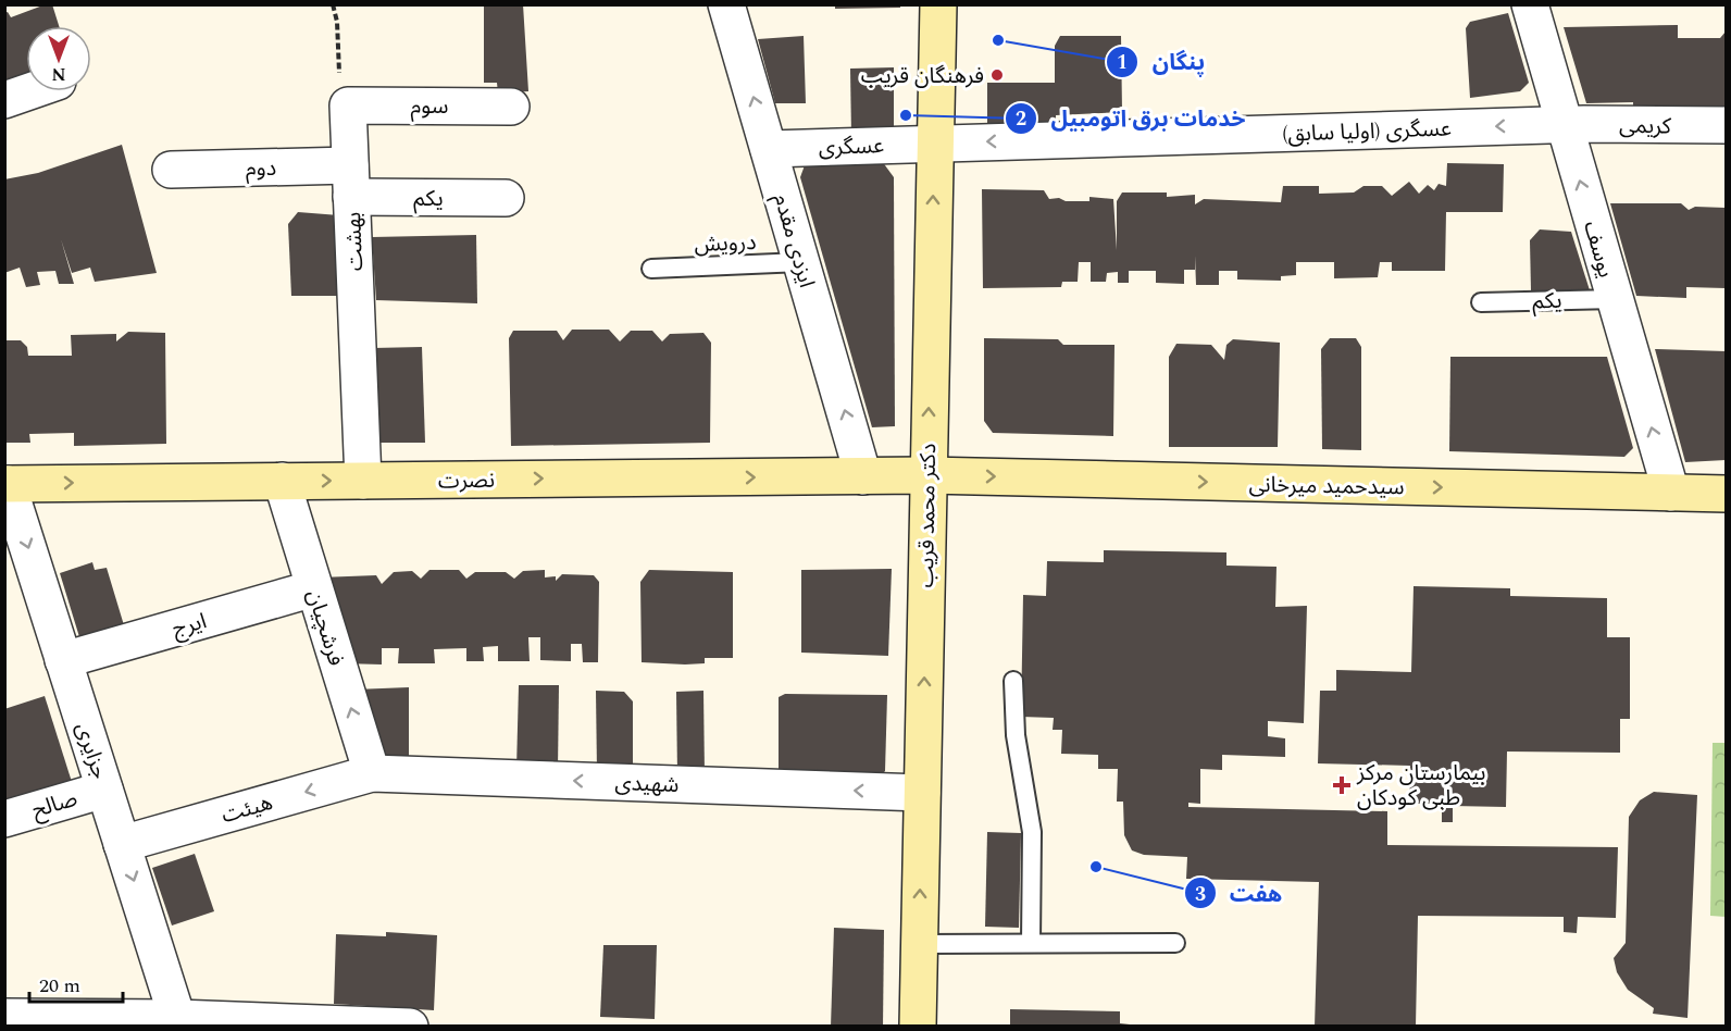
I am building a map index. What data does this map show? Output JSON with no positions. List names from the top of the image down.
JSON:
{
  "streets": {
    "main road": ["نصرت", "سیدحمید میرخانی", "دکتر محمد قریب"],
    "street": [
      "سوم",
      "کریمی",
      "عسگری (اولیا سابق)",
      "عسگری",
      "دوم",
      "یکم",
      "ایزدی مقدم",
      "بهشت",
      "یوسف",
      "ایرج",
      "فرشچیان",
      "جزایری",
      "شهیدی",
      "صالح",
      "هیئت"
    ],
    "lane": ["درویش"]
  },
  "crossings": [
    ["سوم", "بهشت"],
    ["کریمی", "عسگری (اولیا سابق)"],
    ["کریمی", "یوسف"],
    ["عسگری (اولیا سابق)", "عسگری"],
    ["عسگری (اولیا سابق)", "یوسف"],
    ["عسگری (اولیا سابق)", "دکتر محمد قریب"],
    ["عسگری", "ایزدی مقدم"],
    ["عسگری", "دکتر محمد قریب"],
    ["دوم", "یکم"],
    ["دوم", "بهشت"],
    ["یکم", "بهشت"],
    ["یکم", "یوسف"],
    ["ایزدی مقدم", "درویش"],
    ["ایزدی مقدم", "نصرت"],
    ["بهشت", "نصرت"],
    ["یوسف", "سیدحمید میرخانی"],
    ["نصرت", "سیدحمید میرخانی"],
    ["نصرت", "دکتر محمد قریب"],
    ["نصرت", "فرشچیان"],
    ["نصرت", "جزایری"],
    ["سیدحمید میرخانی", "دکتر محمد قریب"],
    ["دکتر محمد قریب", "شهیدی"],
    ["ایرج", "فرشچیان"],
    ["ایرج", "جزایری"],
    ["فرشچیان", "شهیدی"],
    ["فرشچیان", "هیئت"],
    ["جزایری", "صالح"],
    ["جزایری", "هیئت"],
    ["شهیدی", "هیئت"]
  ],
  "one_way": [
    "عسگری (اولیا سابق)",
    "ایزدی مقدم",
    "یوسف",
    "نصرت",
    "سیدحمید میرخانی",
    "دکتر محمد قریب",
    "فرشچیان",
    "جزایری",
    "شهیدی"
  ],
  "places": {
    "other": [
      "پنگان",
      "فرهنگان قریب",
      "خدمات برق اتومبیل",
      "هفت"
    ],
    "health": ["بیمارستان مرکز طبی کودکان"]
  },
  "scale_bar": "20 m",
  "north": "bottom"
}
